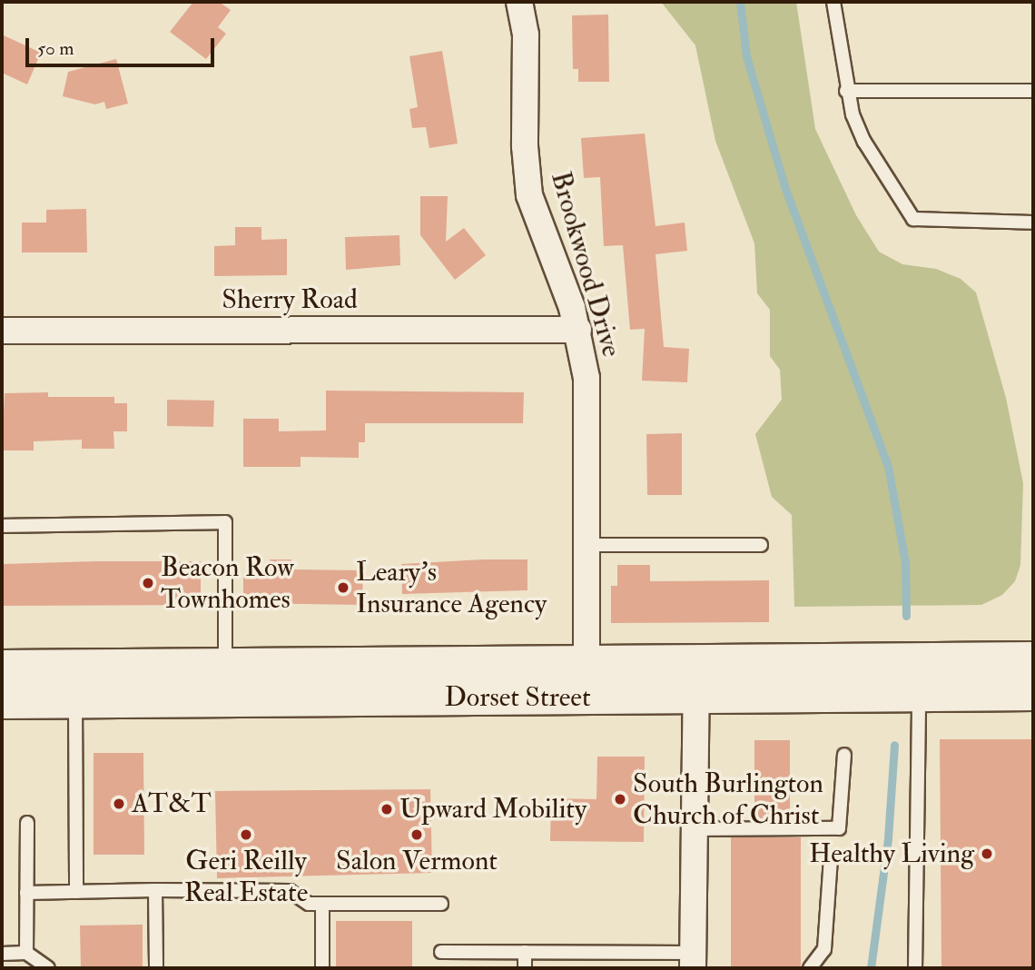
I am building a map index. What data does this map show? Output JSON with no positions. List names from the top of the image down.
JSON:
{
  "streets": {
    "main road": ["Dorset Street"],
    "street": ["Brookwood Drive", "Sherry Road"]
  },
  "crossings": [
    ["Brookwood Drive", "Sherry Road"],
    ["Brookwood Drive", "Dorset Street"]
  ],
  "places": [
    "Beacon Row Townhomes",
    "Leary's Insurance Agency",
    "South Burlington Church of Christ",
    "AT&T",
    "Upward Mobility",
    "Geri Reilly Real Estate",
    "Salon Vermont",
    "Healthy Living"
  ],
  "scale_bar": "50 m"
}
